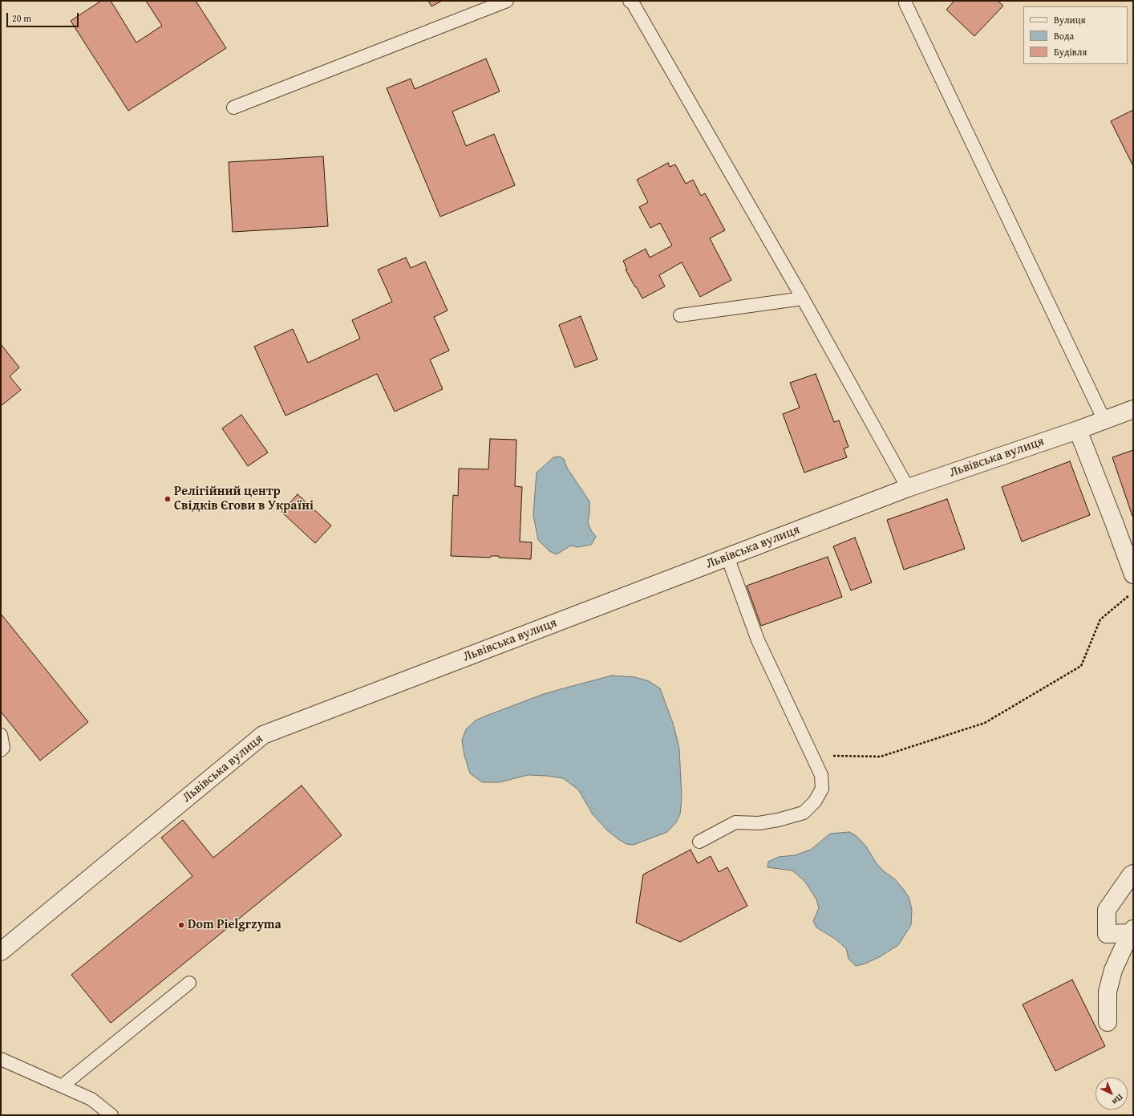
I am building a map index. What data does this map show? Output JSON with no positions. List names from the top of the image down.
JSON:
{
  "streets": {
    "street": ["Львівська вулиця"]
  },
  "places": ["Релігійний центр Свідків Єгови в Україні", "Dom Pielgrzyma"],
  "legend": ["Вулиця", "Вода", "Будівля"],
  "scale_bar": "20 m",
  "north": "bottom right"
}
